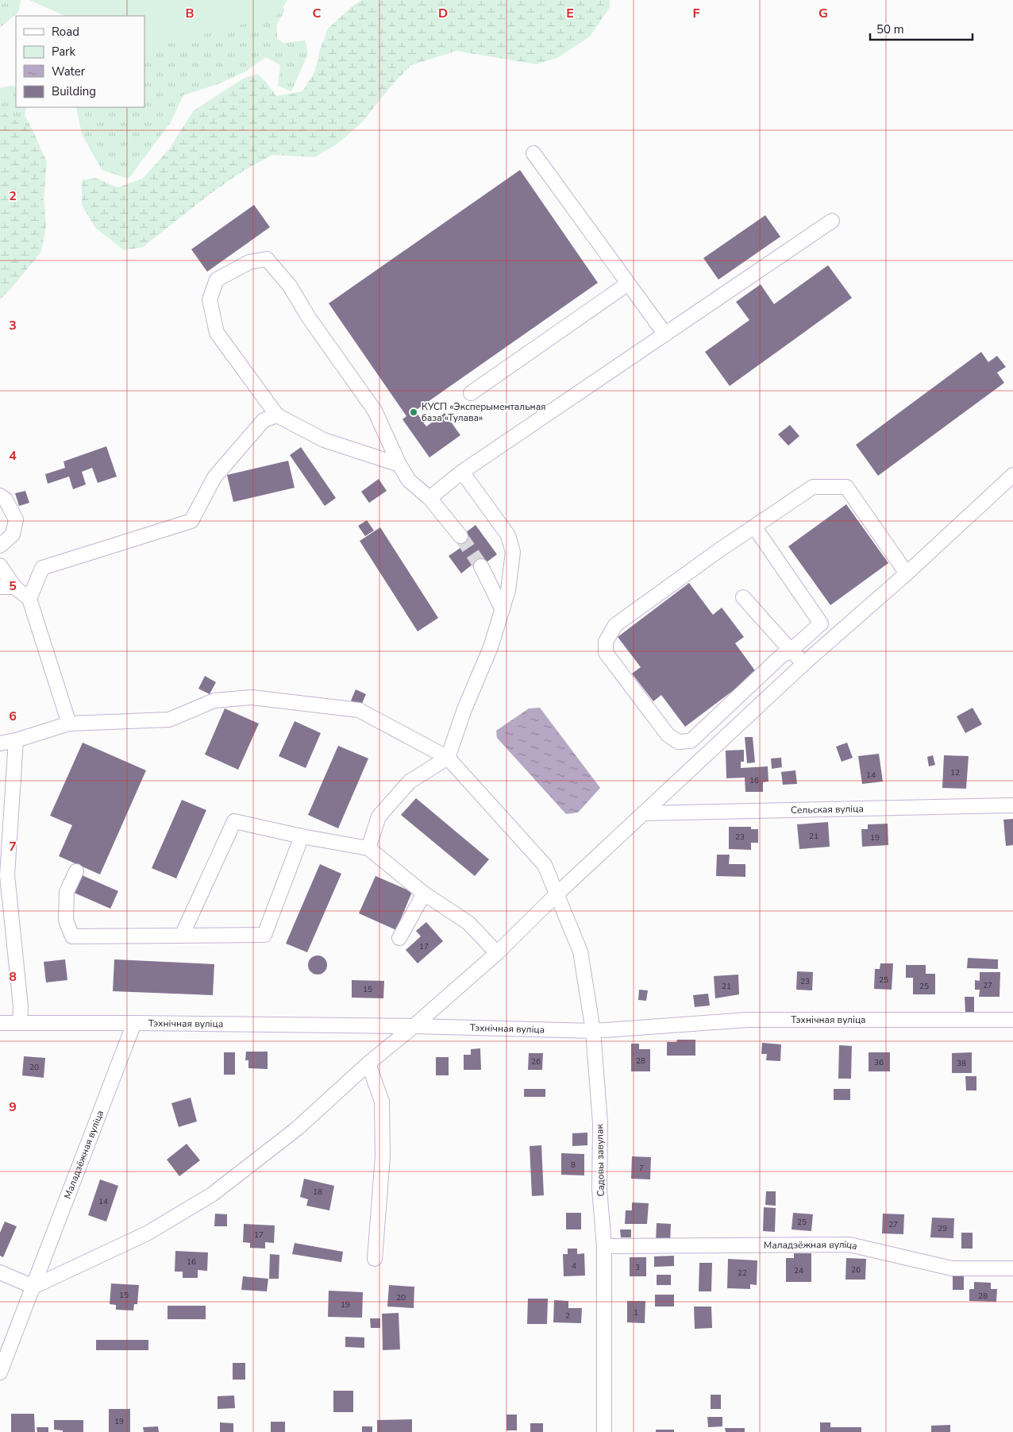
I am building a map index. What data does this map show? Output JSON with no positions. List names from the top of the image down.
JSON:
{
  "streets": {
    "street": [
      "Сельская вуліца",
      "Тэхнічная вуліца",
      "Маладзёжная вуліца",
      "Садовы завулак"
    ]
  },
  "crossings": [
    ["Тэхнічная вуліца", "Маладзёжная вуліца"],
    ["Тэхнічная вуліца", "Садовы завулак"],
    ["Маладзёжная вуліца", "Садовы завулак"]
  ],
  "places": ["КУСП «Эксперыментальная база «Тулава»"],
  "house_numbers": [
    "12",
    "14",
    "16",
    "21",
    "23",
    "19",
    "17",
    "25",
    "23",
    "27",
    "21",
    "25",
    "15",
    "28",
    "26",
    "36",
    "38",
    "20",
    "8",
    "7",
    "18",
    "14",
    "25",
    "27",
    "29",
    "17",
    "16",
    "4",
    "3",
    "26",
    "24",
    "22",
    "15",
    "28",
    "20",
    "19",
    "1",
    "2",
    "19"
  ],
  "legend": [
    "Road",
    "Park",
    "Water",
    "Building"
  ],
  "scale_bar": "50 m",
  "grid": {
    "columns": [
      "B",
      "C",
      "D",
      "E",
      "F",
      "G"
    ],
    "rows": [
      "2",
      "3",
      "4",
      "5",
      "6",
      "7",
      "8",
      "9"
    ]
  }
}
